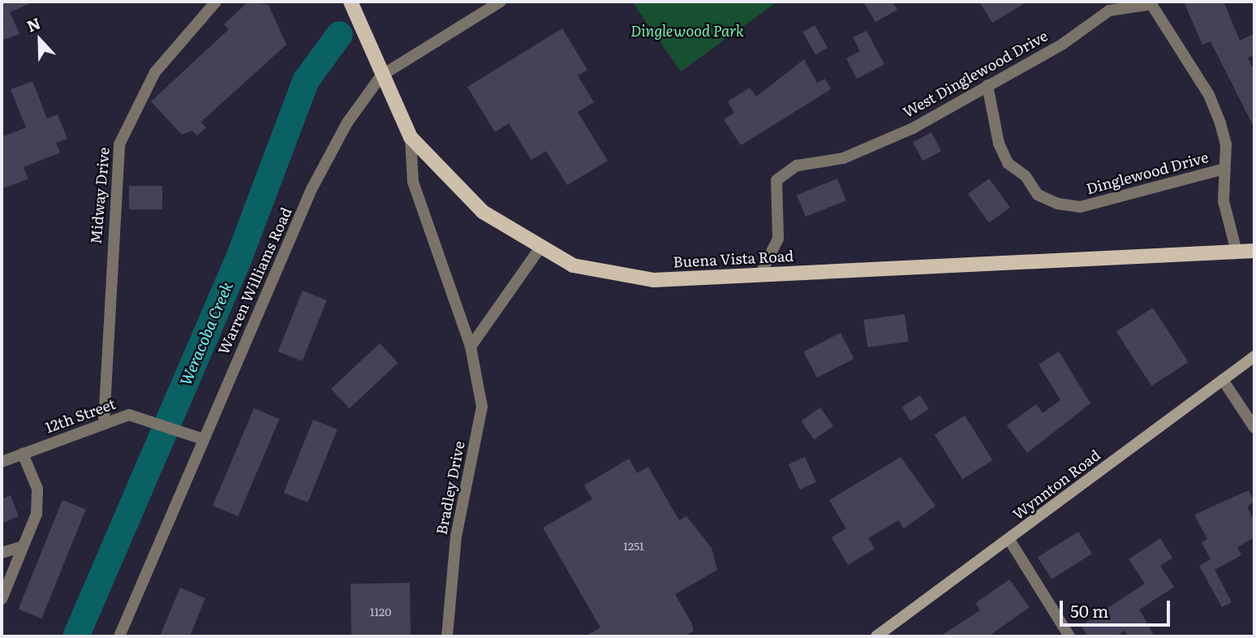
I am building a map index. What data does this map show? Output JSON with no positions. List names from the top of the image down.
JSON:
{
  "streets": {
    "main road": ["Buena Vista Road", "Wynnton Road"],
    "street": [
      "West Dinglewood Drive",
      "Dinglewood Drive",
      "Midway Drive",
      "Warren Williams Road",
      "12th Street",
      "Bradley Drive"
    ]
  },
  "crossings": [
    ["West Dinglewood Drive", "Dinglewood Drive"],
    ["West Dinglewood Drive", "Buena Vista Road"],
    ["Midway Drive", "12th Street"],
    ["Buena Vista Road", "Warren Williams Road"],
    ["Buena Vista Road", "Bradley Drive"],
    ["Warren Williams Road", "12th Street"]
  ],
  "water": ["Weracoba Creek"],
  "parks": ["Dinglewood Park"],
  "house_numbers": ["1251", "1120"],
  "scale_bar": "50 m",
  "north": "top"
}
